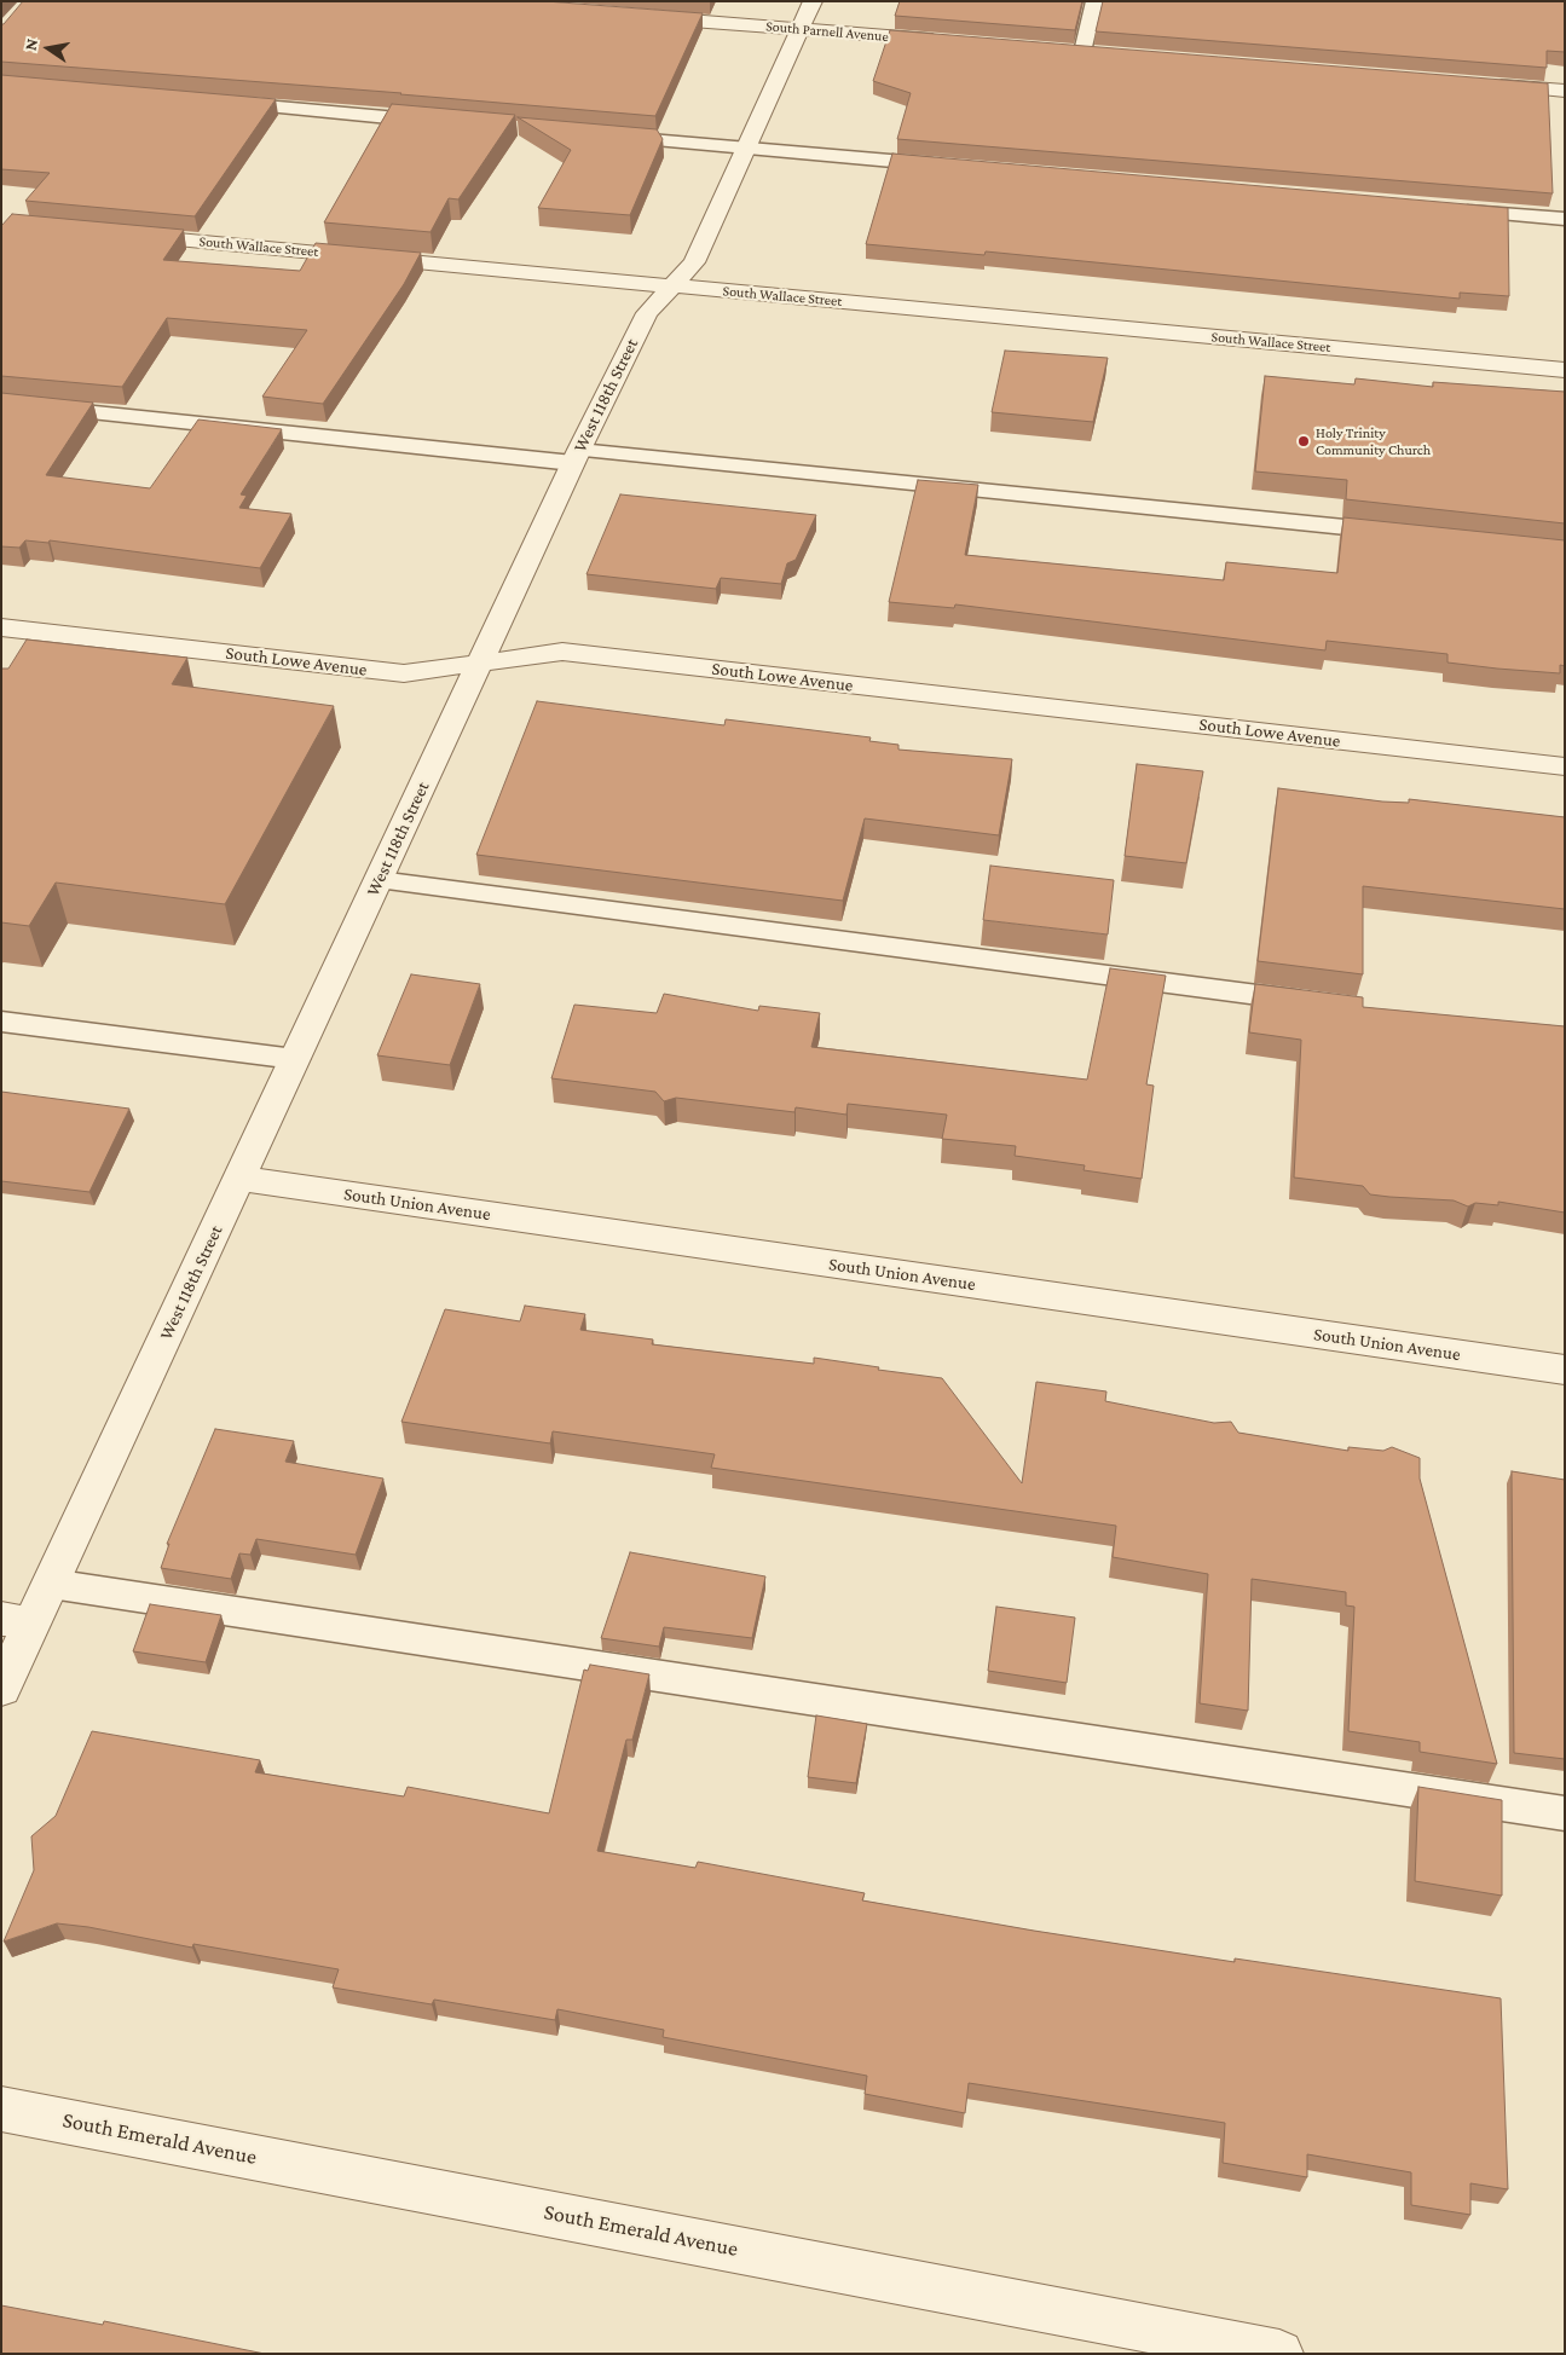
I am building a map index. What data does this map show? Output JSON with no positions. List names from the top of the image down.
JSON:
{
  "streets": {
    "street": [
      "South Parnell Avenue",
      "South Wallace Street",
      "West 118th Street",
      "South Lowe Avenue",
      "South Union Avenue",
      "South Emerald Avenue"
    ]
  },
  "crossings": [
    ["South Parnell Avenue", "West 118th Street"],
    ["South Wallace Street", "West 118th Street"],
    ["West 118th Street", "South Lowe Avenue"],
    ["West 118th Street", "South Union Avenue"]
  ],
  "places": ["Holy Trinity Community Church"],
  "north": "left"
}
